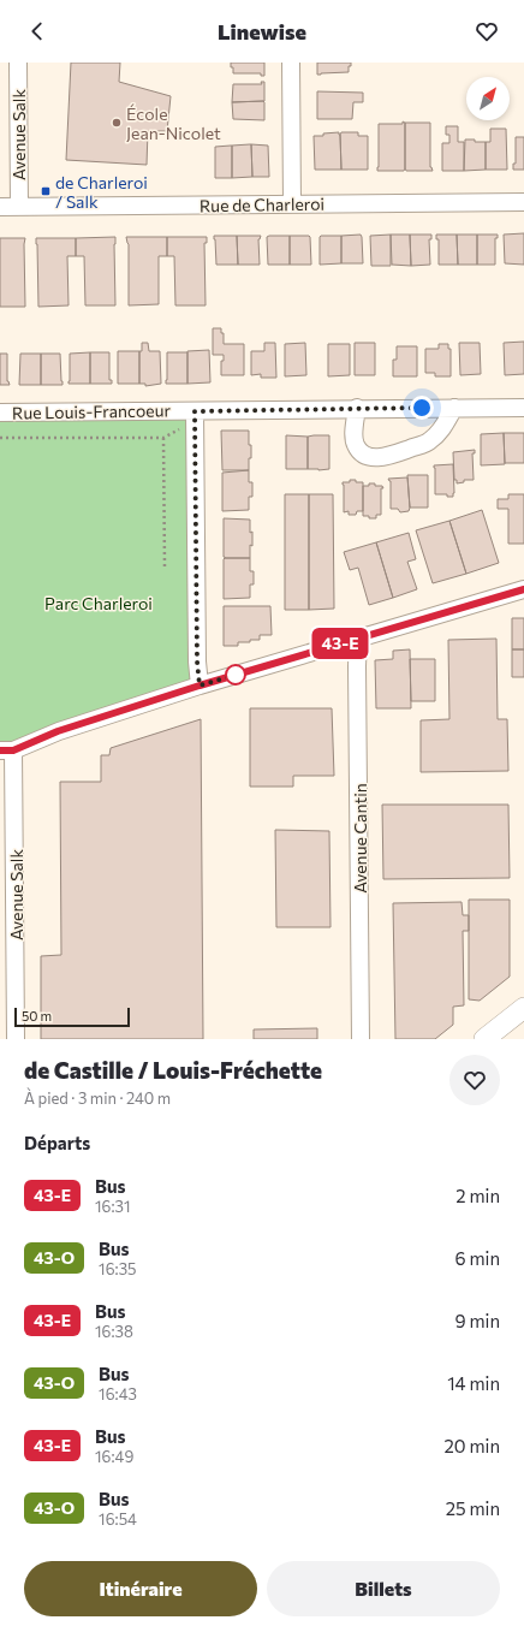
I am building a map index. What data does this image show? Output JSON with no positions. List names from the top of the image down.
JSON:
{
  "streets": {
    "street": [
      "Avenue Salk",
      "Rue de Charleroi",
      "Rue Louis-Francoeur",
      "Avenue Cantin"
    ]
  },
  "crossings": [
    ["Avenue Salk", "Rue de Charleroi"]
  ],
  "parks": ["Parc Charleroi"],
  "places": {
    "other": ["École Jean-Nicolet"],
    "transit": ["de Charleroi / Salk"]
  },
  "lines": ["bus line 43-E"],
  "scale_bar": "50 m",
  "north": "top right",
  "page": {
    "header": "Linewise",
    "on_map": "43-E",
    "scale": "50 m",
    "heading": [
      ["de Castille / Louis-Fréchette", "À pied · 3 min · 240 m"],
      "Départs"
    ],
    "list": [
      {
        "mark": "43-E",
        "name": "Bus",
        "note": "16:31",
        "value": "2 min"
      },
      {
        "mark": "43-O",
        "name": "Bus",
        "note": "16:35",
        "value": "6 min"
      },
      {
        "mark": "43-E",
        "name": "Bus",
        "note": "16:38",
        "value": "9 min"
      },
      {
        "mark": "43-O",
        "name": "Bus",
        "note": "16:43",
        "value": "14 min"
      },
      {
        "mark": "43-E",
        "name": "Bus",
        "note": "16:49",
        "value": "20 min"
      },
      {
        "mark": "43-O",
        "name": "Bus",
        "note": "16:54",
        "value": "25 min"
      }
    ],
    "buttons": ["Itinéraire", "Billets"]
  }
}
